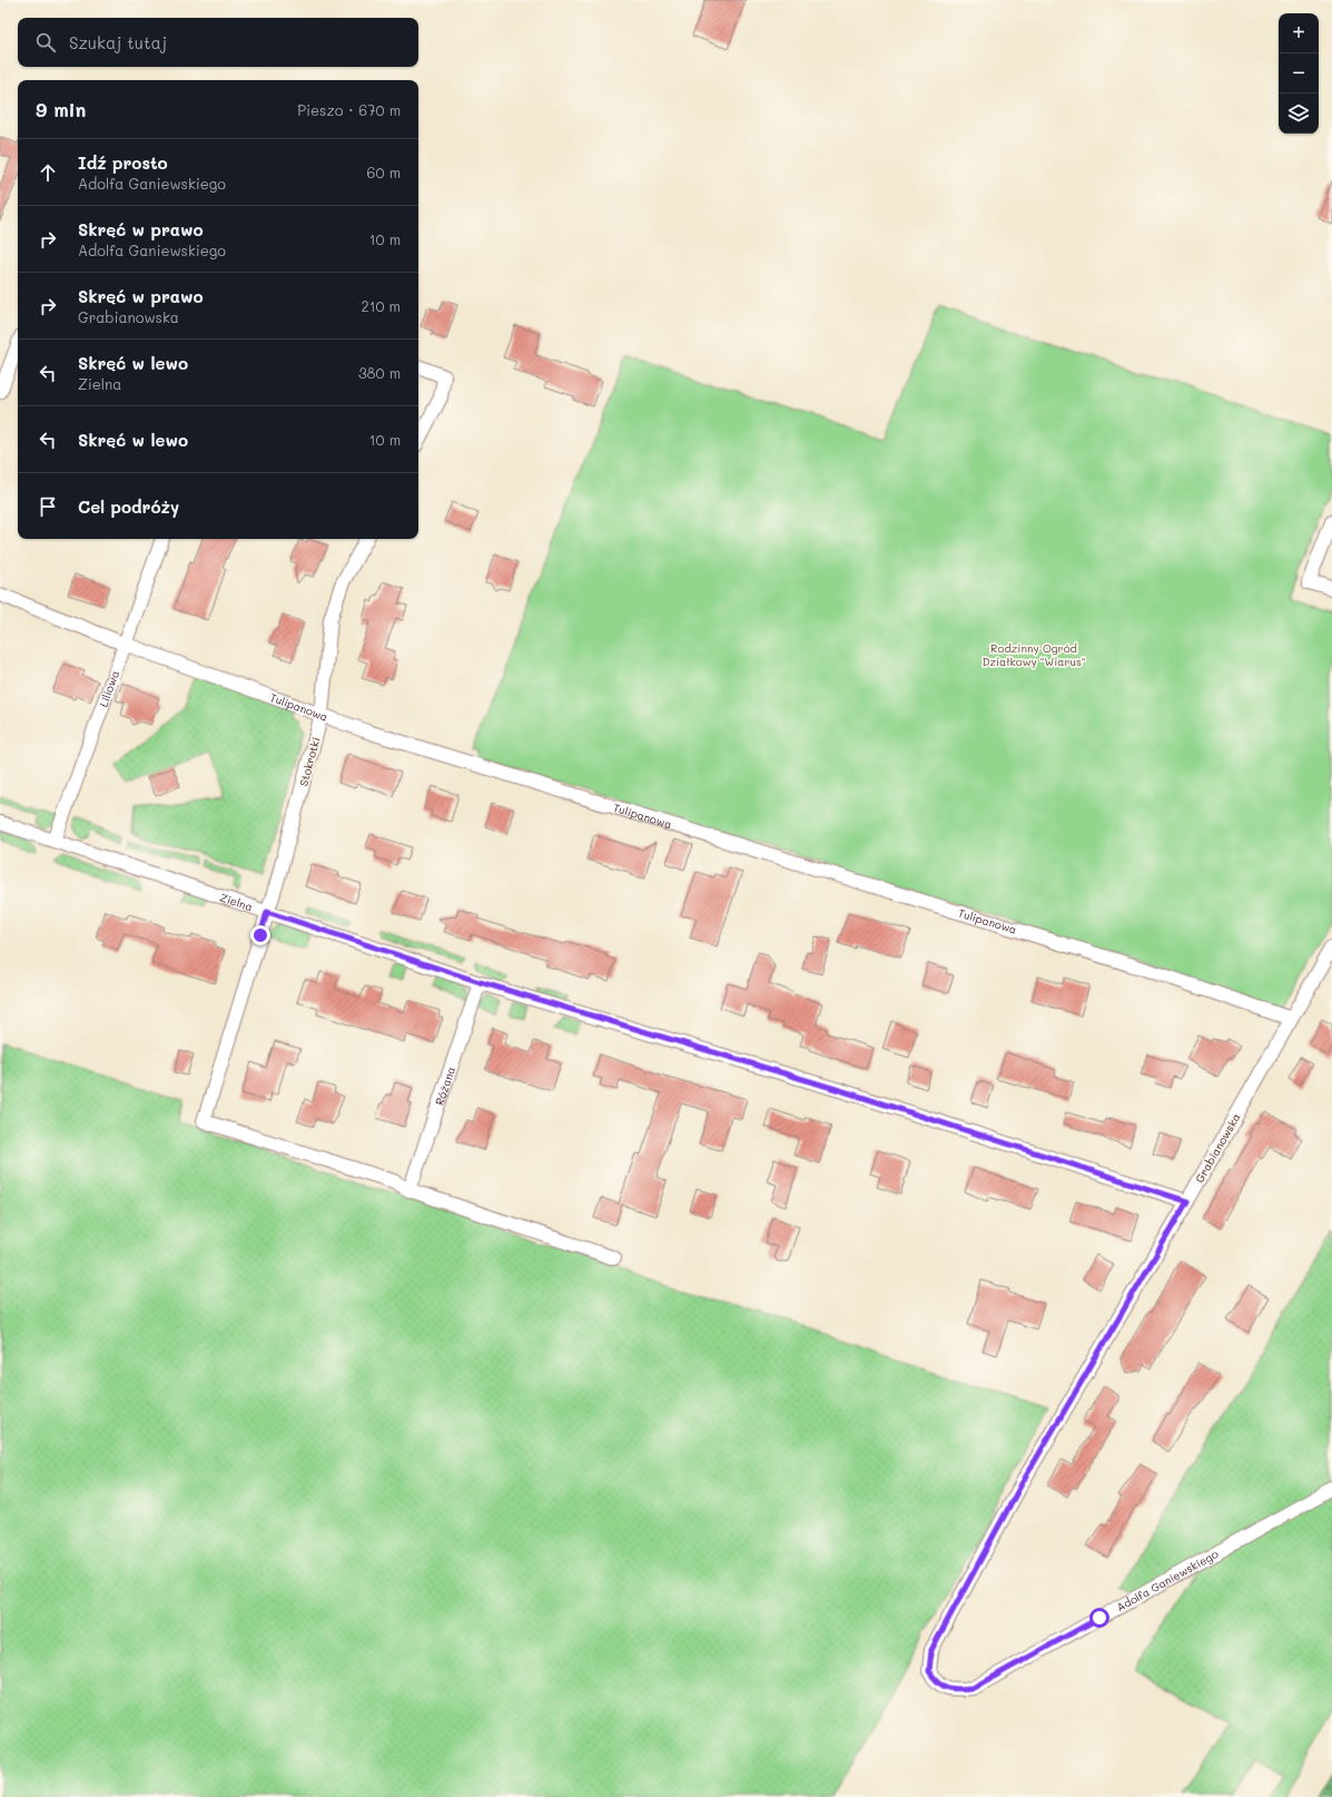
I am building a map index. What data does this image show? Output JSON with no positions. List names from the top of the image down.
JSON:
{
  "streets": {
    "street": [
      "Liliowa",
      "Tulipanowa",
      "Stokrotki",
      "Zielna",
      "Różana",
      "Grabianowska",
      "Adolfa Ganiewskiego"
    ]
  },
  "crossings": [
    ["Liliowa", "Tulipanowa"],
    ["Liliowa", "Zielna"],
    ["Tulipanowa", "Stokrotki"],
    ["Tulipanowa", "Grabianowska"],
    ["Stokrotki", "Zielna"],
    ["Stokrotki", "Różana"],
    ["Zielna", "Różana"],
    ["Zielna", "Grabianowska"],
    ["Grabianowska", "Adolfa Ganiewskiego"]
  ],
  "parks": ["Rodzinny Ogród Działkowy \"Wiarus\""],
  "page": {
    "map_buttons": ["+", "−"],
    "search": "Szukaj tutaj",
    "heading": ["9 min", "Pieszo · 670 m"],
    "list": [
      ["Idź prosto", "Adolfa Ganiewskiego", "60 m"],
      ["Skręć w prawo", "Adolfa Ganiewskiego", "10 m"],
      ["Skręć w prawo", "Grabianowska", "210 m"],
      ["Skręć w lewo", "Zielna", "380 m"],
      ["Skręć w lewo", "10 m"],
      "Cel podróży"
    ]
  }
}
